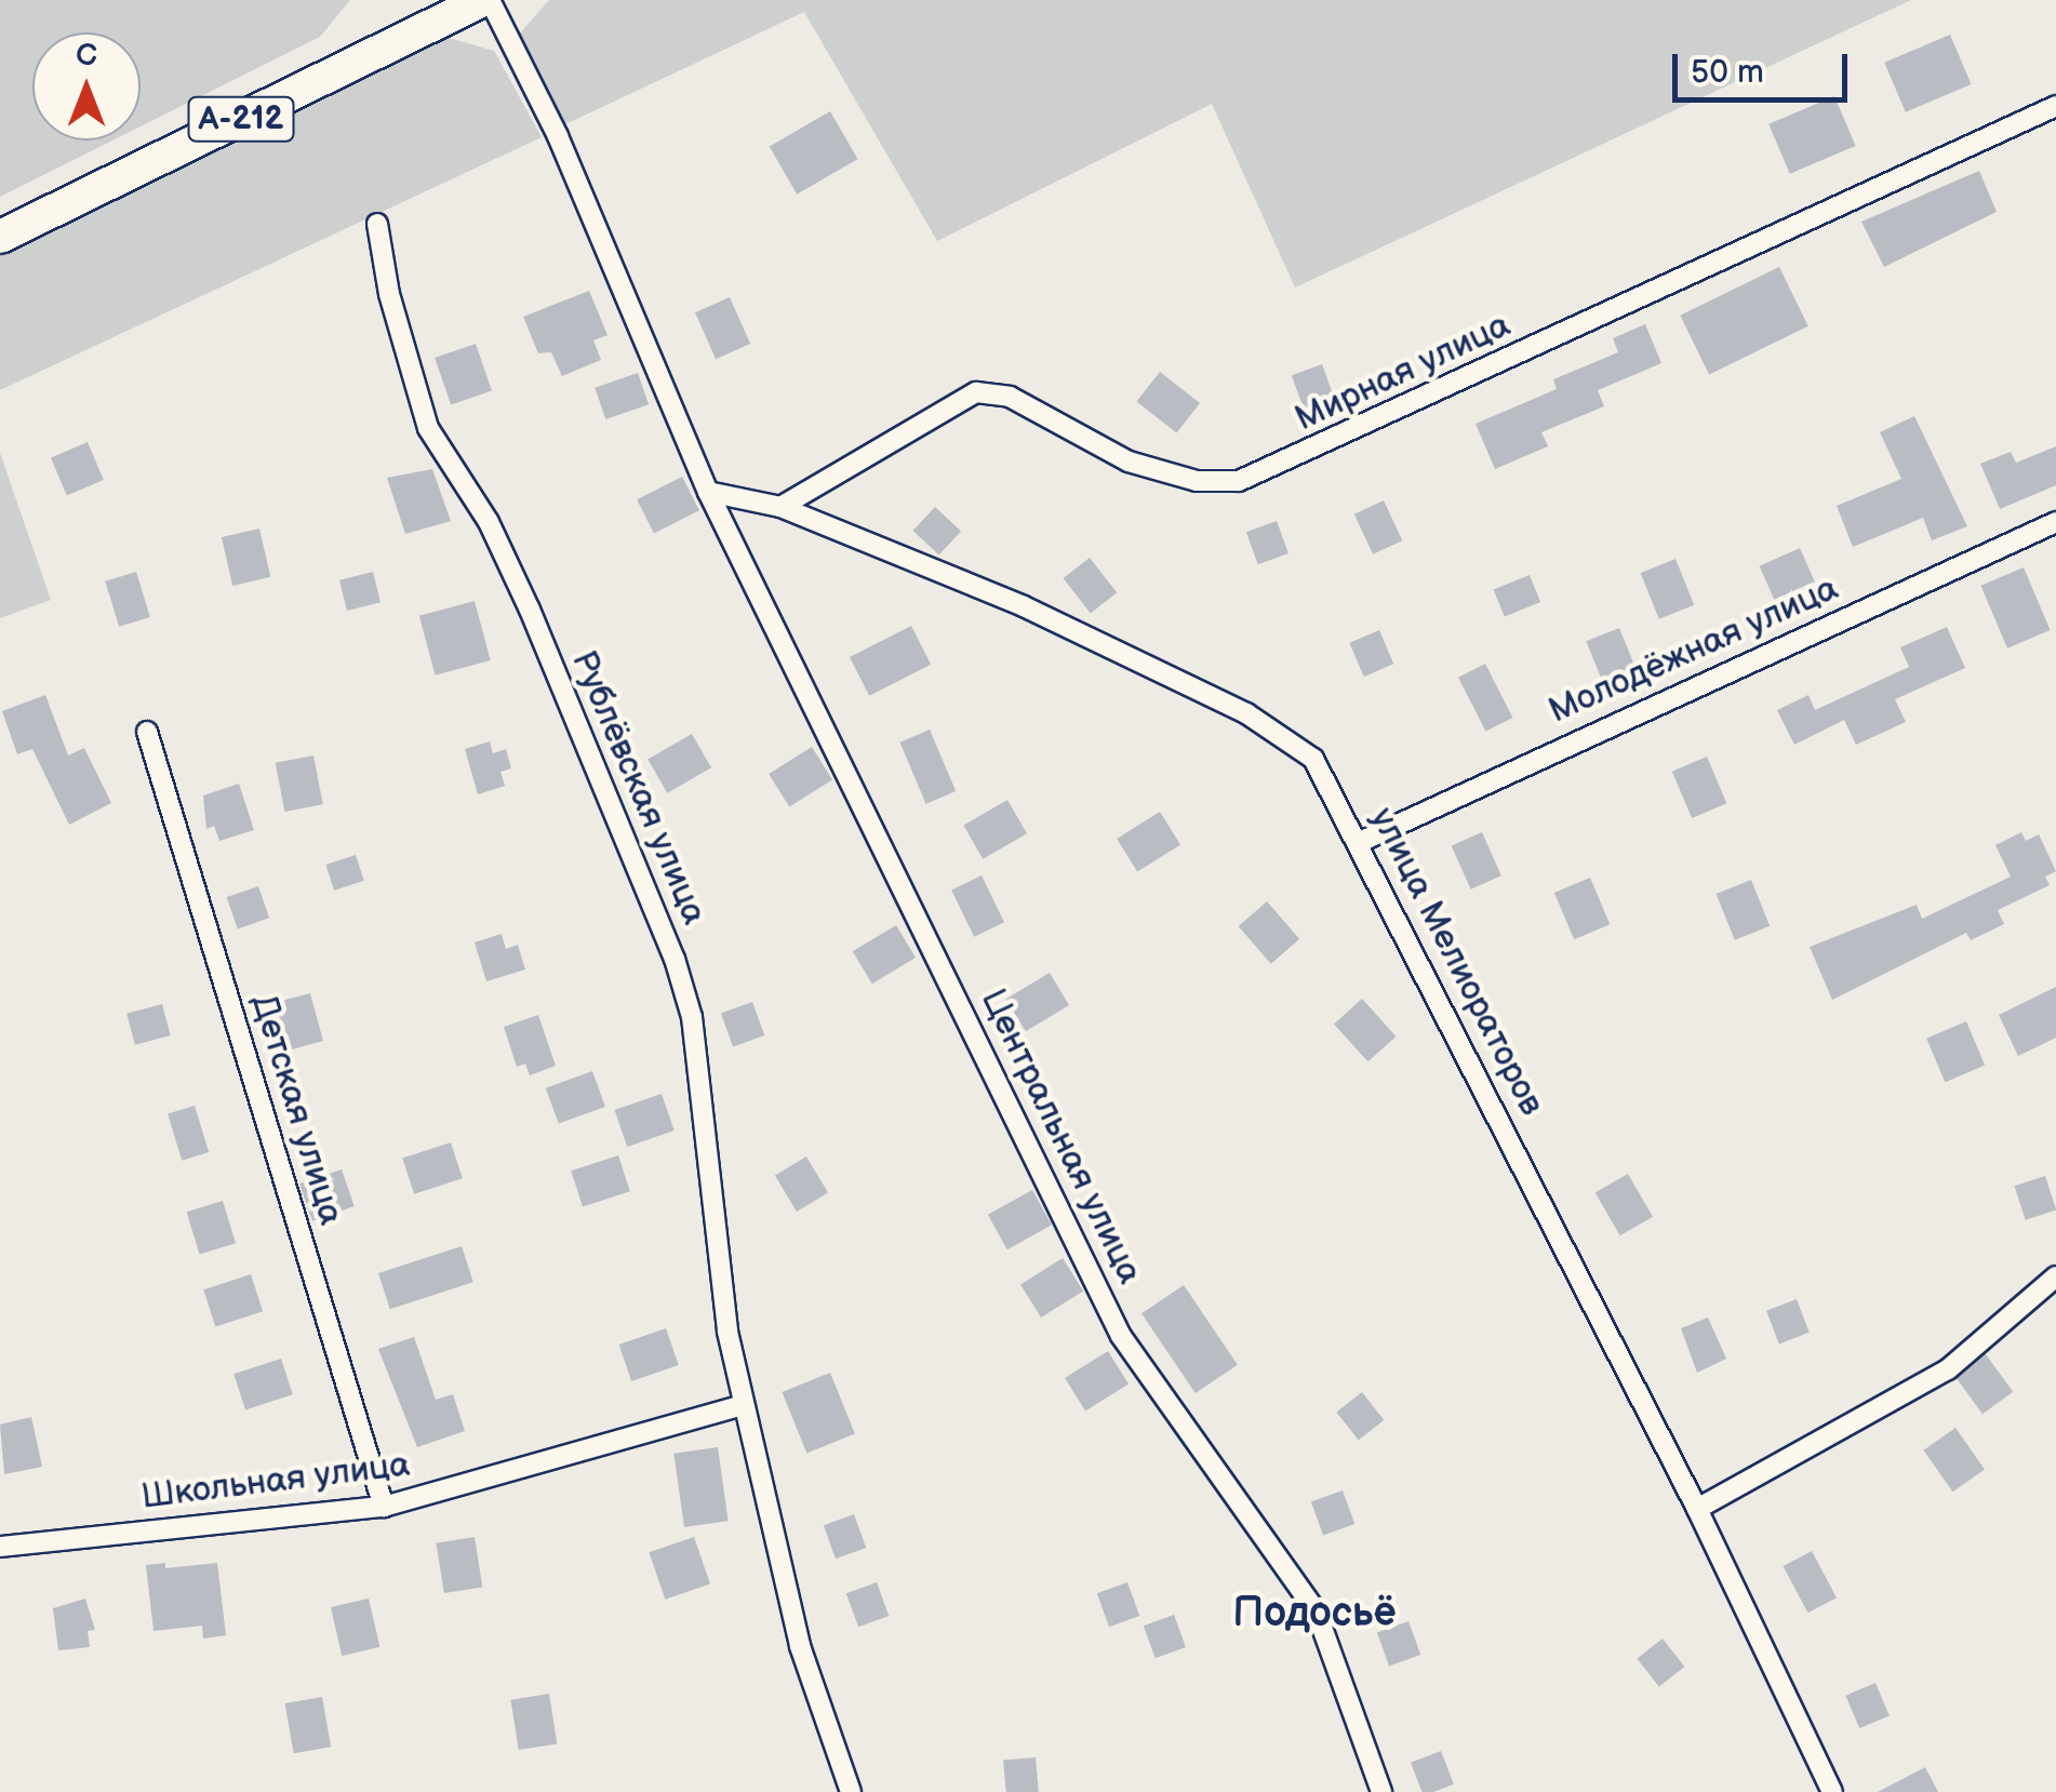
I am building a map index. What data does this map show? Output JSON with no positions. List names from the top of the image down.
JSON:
{
  "streets": {
    "highway": ["А-212"],
    "street": [
      "Мирная улица",
      "Молодёжная улица",
      "Рублёвская улица",
      "улица Мелиораторов",
      "Детская улица",
      "Центральная улица",
      "Школьная улица"
    ]
  },
  "crossings": [
    ["А-212", "Центральная улица"],
    ["Мирная улица", "улица Мелиораторов"],
    ["Молодёжная улица", "улица Мелиораторов"],
    ["Рублёвская улица", "Школьная улица"],
    ["улица Мелиораторов", "Центральная улица"],
    ["Детская улица", "Школьная улица"]
  ],
  "districts": ["Подосьё"],
  "scale_bar": "50 m",
  "north": "top"
}
